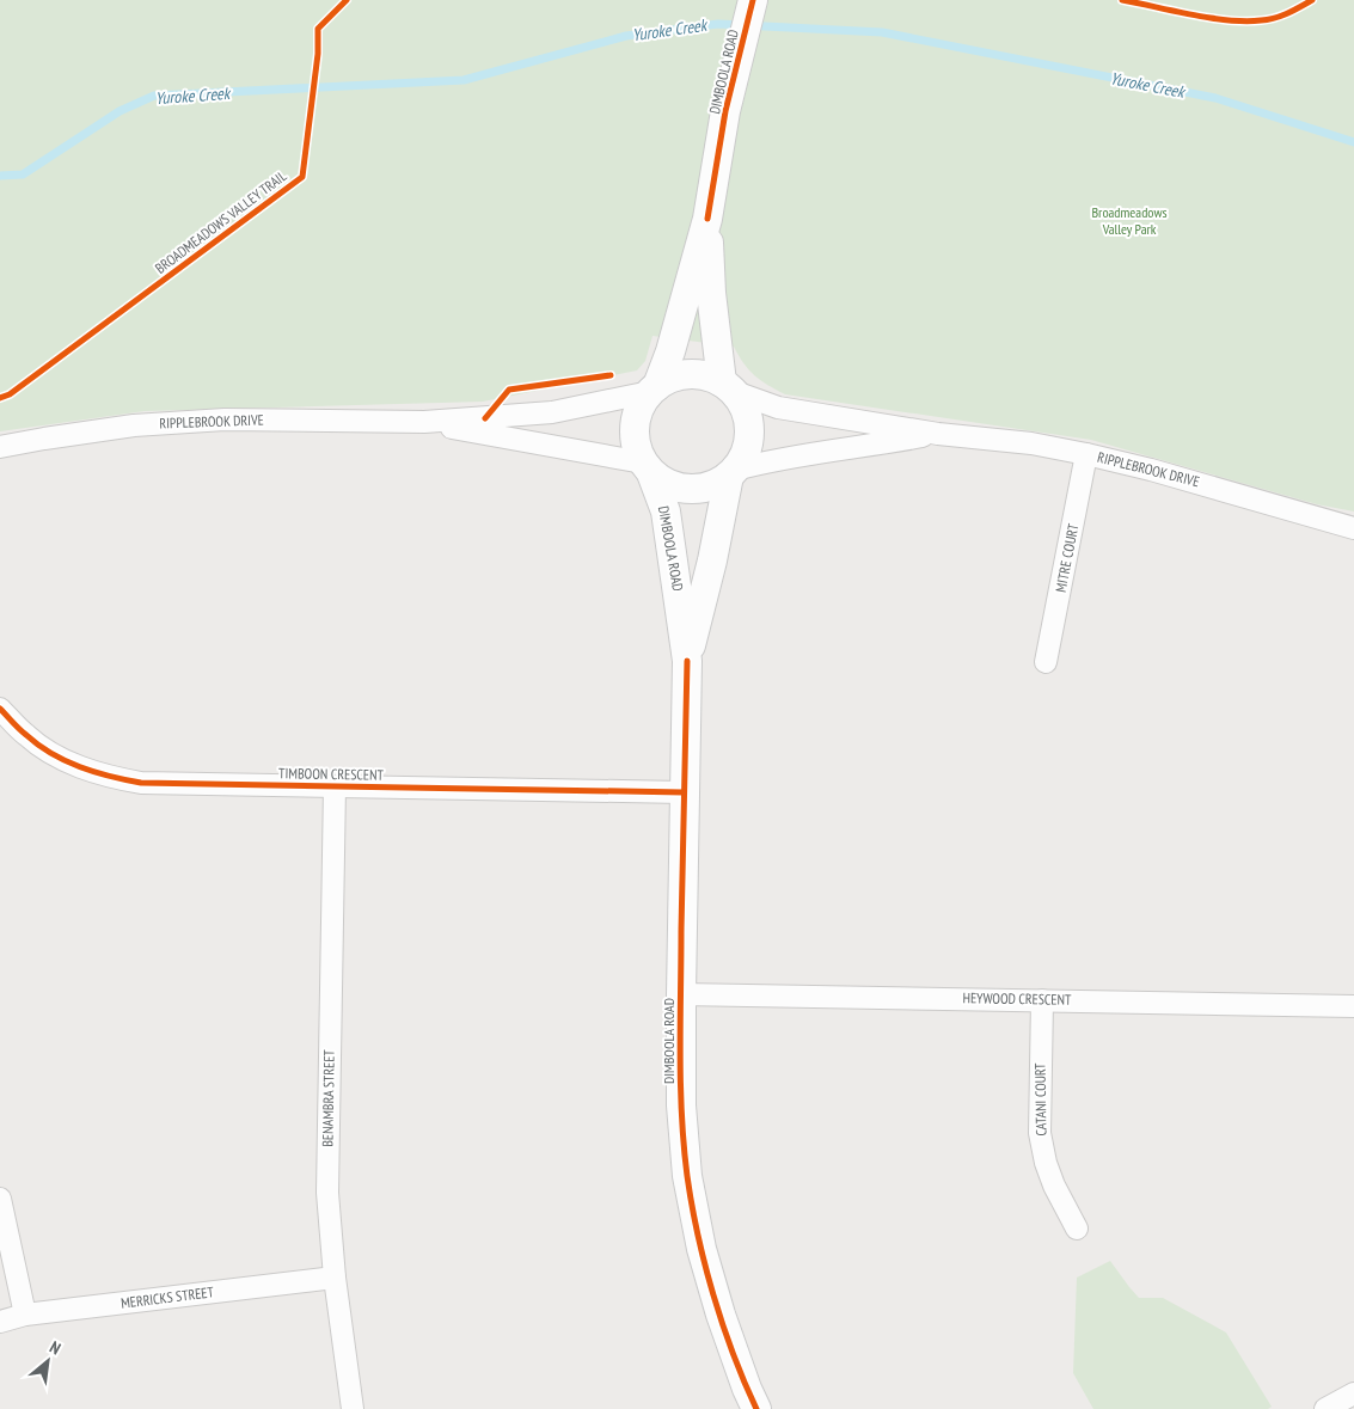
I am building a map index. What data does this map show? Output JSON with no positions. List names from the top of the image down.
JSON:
{
  "streets": {
    "street": [
      "DIMBOOLA ROAD",
      "RIPPLEBROOK DRIVE",
      "MITRE COURT",
      "TIMBOON CRESCENT",
      "HEYWOOD CRESCENT",
      "BENAMBRA STREET",
      "CATANI COURT",
      "MERRICKS STREET"
    ],
    "cycle path": ["BROADMEADOWS VALLEY TRAIL"]
  },
  "crossings": [
    ["DIMBOOLA ROAD", "RIPPLEBROOK DRIVE"],
    ["DIMBOOLA ROAD", "TIMBOON CRESCENT"],
    ["DIMBOOLA ROAD", "HEYWOOD CRESCENT"],
    ["RIPPLEBROOK DRIVE", "MITRE COURT"],
    ["TIMBOON CRESCENT", "BENAMBRA STREET"],
    ["HEYWOOD CRESCENT", "CATANI COURT"],
    ["BENAMBRA STREET", "MERRICKS STREET"]
  ],
  "water": ["Yuroke Creek"],
  "parks": ["Broadmeadows Valley Park"],
  "north": "top right"
}
